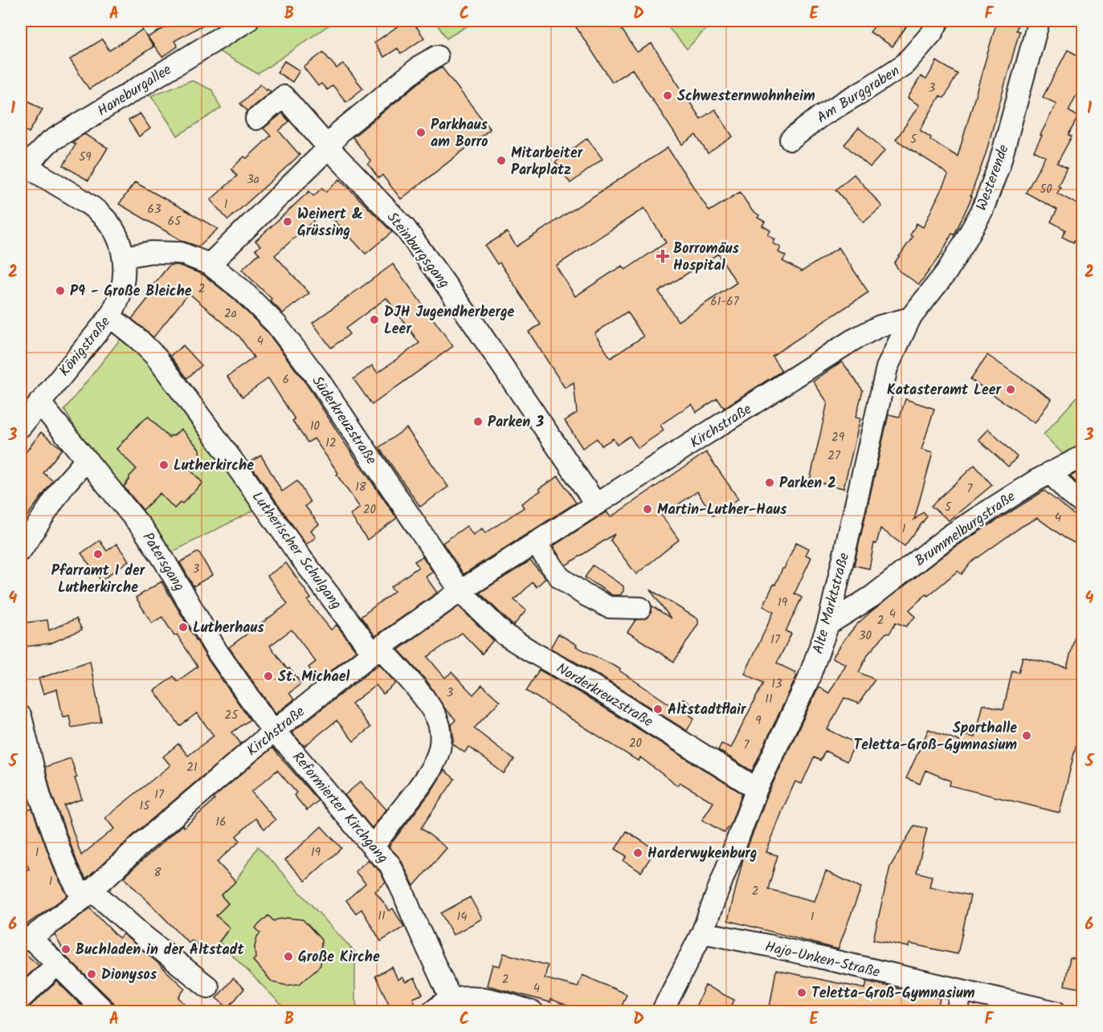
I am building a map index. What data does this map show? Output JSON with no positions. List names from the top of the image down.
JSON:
{
  "streets": {
    "street": [
      "Haneburgallee",
      "Am Burggraben",
      "Westerende",
      "Steinburgsgang",
      "Königstraße",
      "Süderkreuzstraße",
      "Kirchstraße",
      "Brummelburgstraße",
      "Lutherischer Schulgang",
      "Patersgang",
      "Alte Marktstraße",
      "Norderkreuzstraße",
      "Reformierter Kirchgang",
      "Hajo-Unken-Straße"
    ]
  },
  "crossings": [
    ["Haneburgallee", "Königstraße"],
    ["Westerende", "Kirchstraße"],
    ["Westerende", "Alte Marktstraße"],
    ["Steinburgsgang", "Kirchstraße"],
    ["Königstraße", "Süderkreuzstraße"],
    ["Königstraße", "Lutherischer Schulgang"],
    ["Königstraße", "Patersgang"],
    ["Süderkreuzstraße", "Kirchstraße"],
    ["Süderkreuzstraße", "Norderkreuzstraße"],
    ["Kirchstraße", "Lutherischer Schulgang"],
    ["Kirchstraße", "Patersgang"],
    ["Kirchstraße", "Alte Marktstraße"],
    ["Kirchstraße", "Norderkreuzstraße"],
    ["Kirchstraße", "Reformierter Kirchgang"],
    ["Brummelburgstraße", "Alte Marktstraße"],
    ["Lutherischer Schulgang", "Reformierter Kirchgang"],
    ["Patersgang", "Reformierter Kirchgang"],
    ["Alte Marktstraße", "Norderkreuzstraße"],
    ["Alte Marktstraße", "Hajo-Unken-Straße"]
  ],
  "places": {
    "other": [
      "Schwesternwohnheim",
      "Parkhaus am Borro",
      "Mitarbeiter Parkplatz",
      "Weinert & Grüssing",
      "P9 - Große Bleiche",
      "DJH Jugendherberge Leer",
      "Katasteramt Leer",
      "Parken 3",
      "Lutherkirche",
      "Parken 2",
      "Martin-Luther-Haus",
      "Pfarramt I der Lutherkirche",
      "Lutherhaus",
      "St. Michael",
      "Altstadtflair",
      "Sporthalle Teletta-Groß-Gymnasium",
      "Harderwykenburg",
      "Buchladen in der Altstadt",
      "Große Kirche",
      "Dionysos",
      "Teletta-Groß-Gymnasium"
    ],
    "health": ["Borromäus Hospital"]
  },
  "house_numbers": [
    "3",
    "5",
    "59",
    "3a",
    "50",
    "1",
    "63",
    "65",
    "2",
    "61-67",
    "2a",
    "4",
    "6",
    "10",
    "29",
    "12",
    "27",
    "18",
    "7",
    "5",
    "20",
    "4",
    "1",
    "3",
    "19",
    "4",
    "2",
    "30",
    "17",
    "13",
    "3",
    "11",
    "25",
    "9",
    "20",
    "7",
    "21",
    "17",
    "15",
    "16",
    "1",
    "19",
    "8",
    "1",
    "2",
    "11",
    "14",
    "1",
    "2",
    "4"
  ],
  "grid": {
    "columns": [
      "A",
      "B",
      "C",
      "D",
      "E",
      "F"
    ],
    "rows": [
      "1",
      "2",
      "3",
      "4",
      "5",
      "6"
    ]
  }
}
